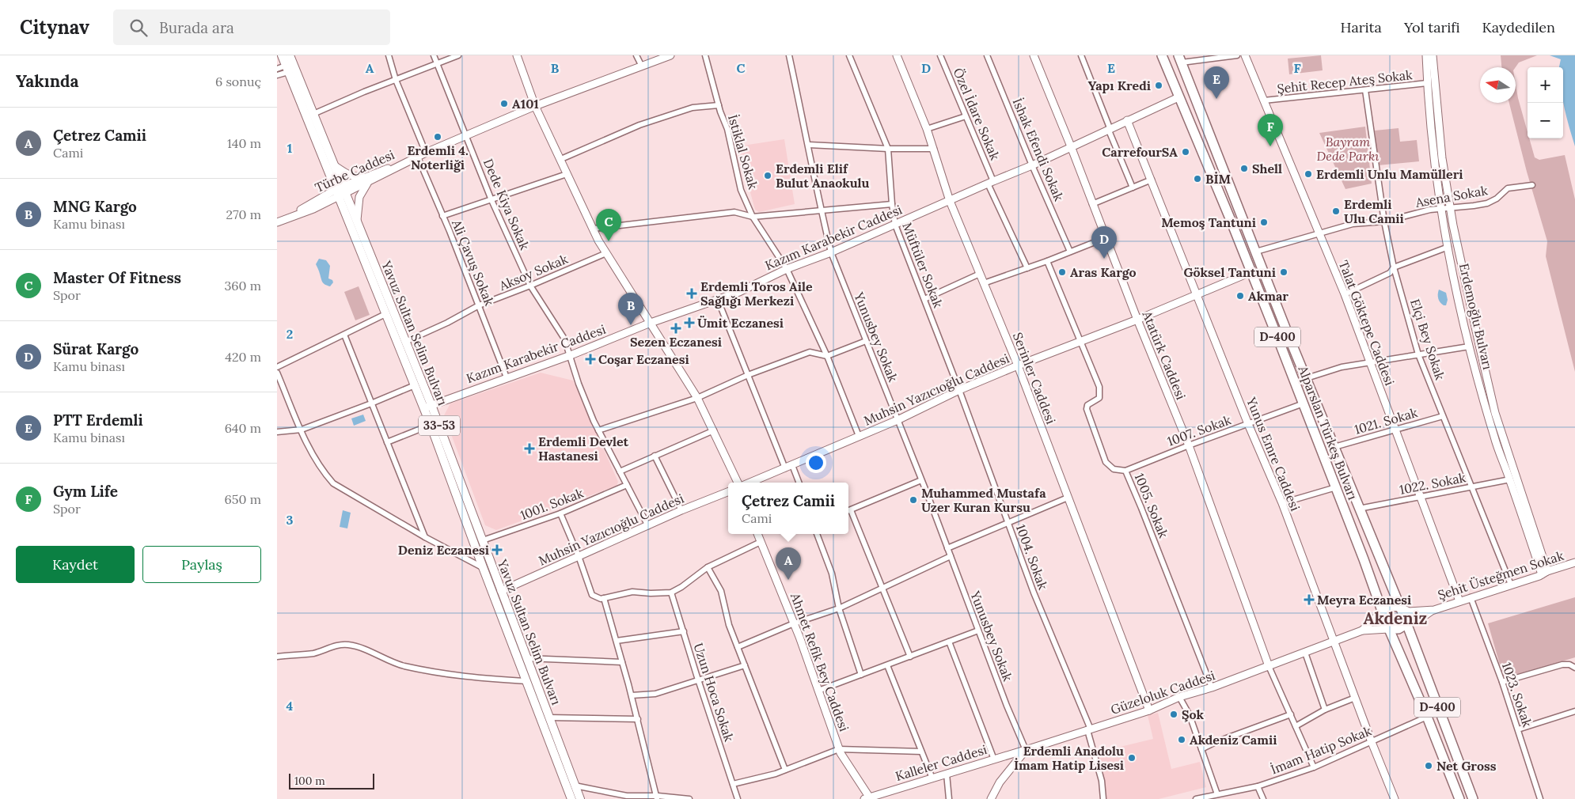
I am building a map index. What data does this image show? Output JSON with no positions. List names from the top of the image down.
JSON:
{
  "streets": {
    "highway": ["D-400", "Alparslan Türkeş Bulvarı"],
    "main road": ["Yavuz Sultan Selim Bulvarı", "33-53"],
    "street": [
      "Şehit Recep Ateş Sokak",
      "Özel İdare Sokak",
      "İshak Efendi Sokak",
      "İstiklal Sokak",
      "Türbe Caddesi",
      "Asena Sokak",
      "Dede Kiya Sokak",
      "Kazım Karabekir Caddesi",
      "Ali Çavuş Sokak",
      "Müftüler Sokak",
      "Aksoy Sokak",
      "Erdemoğlu Bulvarı",
      "Talat Göktepe Caddesi",
      "Yunusbey Sokak",
      "Elçi Bey Sokak",
      "Atatürk Caddesi",
      "Serinler Caddesi",
      "Muhsin Yazıcıoğlu Caddesi",
      "1021. Sokak",
      "1007. Sokak",
      "Yunus Emre Caddesi",
      "1022. Sokak",
      "1001. Sokak",
      "1005. Sokak",
      "1004. Sokak",
      "Şehit Üsteğmen Sokak",
      "Ahmet Refik Bey Caddesi",
      "Uzun Hoca Sokak",
      "Güzeloluk Caddesi",
      "1023. Sokak",
      "İmam Hatip Sokak",
      "Kalleler Caddesi"
    ]
  },
  "crossings": [
    ["Şehit Recep Ateş Sokak", "Erdemoğlu Bulvarı"],
    ["Şehit Recep Ateş Sokak", "Talat Göktepe Caddesi"],
    ["Şehit Recep Ateş Sokak", "Elçi Bey Sokak"],
    ["Özel İdare Sokak", "Kazım Karabekir Caddesi"],
    ["İshak Efendi Sokak", "Kazım Karabekir Caddesi"],
    ["İstiklal Sokak", "Kazım Karabekir Caddesi"],
    ["İstiklal Sokak", "Muhsin Yazıcıoğlu Caddesi"],
    ["Türbe Caddesi", "Dede Kiya Sokak"],
    ["Türbe Caddesi", "Ali Çavuş Sokak"],
    ["Türbe Caddesi", "Yavuz Sultan Selim Bulvarı"],
    ["Asena Sokak", "Erdemoğlu Bulvarı"],
    ["Asena Sokak", "Talat Göktepe Caddesi"],
    ["Asena Sokak", "Elçi Bey Sokak"],
    ["Asena Sokak", "Alparslan Türkeş Bulvarı"],
    ["Dede Kiya Sokak", "Kazım Karabekir Caddesi"],
    ["Dede Kiya Sokak", "Aksoy Sokak"],
    ["Dede Kiya Sokak", "Muhsin Yazıcıoğlu Caddesi"],
    ["Dede Kiya Sokak", "1001. Sokak"],
    ["Kazım Karabekir Caddesi", "Ali Çavuş Sokak"],
    ["Kazım Karabekir Caddesi", "Müftüler Sokak"],
    ["Kazım Karabekir Caddesi", "Yavuz Sultan Selim Bulvarı"],
    ["Kazım Karabekir Caddesi", "Yunusbey Sokak"],
    ["Kazım Karabekir Caddesi", "Atatürk Caddesi"],
    ["Kazım Karabekir Caddesi", "Serinler Caddesi"],
    ["Kazım Karabekir Caddesi", "Alparslan Türkeş Bulvarı"],
    ["Kazım Karabekir Caddesi", "Yunus Emre Caddesi"],
    ["Ali Çavuş Sokak", "Aksoy Sokak"],
    ["Müftüler Sokak", "Muhsin Yazıcıoğlu Caddesi"],
    ["Müftüler Sokak", "1004. Sokak"],
    ["Aksoy Sokak", "Yavuz Sultan Selim Bulvarı"],
    ["Erdemoğlu Bulvarı", "1022. Sokak"],
    ["Erdemoğlu Bulvarı", "Şehit Üsteğmen Sokak"],
    ["Talat Göktepe Caddesi", "1021. Sokak"],
    ["Talat Göktepe Caddesi", "1022. Sokak"],
    ["Talat Göktepe Caddesi", "Şehit Üsteğmen Sokak"],
    ["Yavuz Sultan Selim Bulvarı", "Muhsin Yazıcıoğlu Caddesi"],
    ["Yavuz Sultan Selim Bulvarı", "1001. Sokak"],
    ["Yunusbey Sokak", "Muhsin Yazıcıoğlu Caddesi"],
    ["Yunusbey Sokak", "Güzeloluk Caddesi"],
    ["Yunusbey Sokak", "Kalleler Caddesi"],
    ["Elçi Bey Sokak", "1021. Sokak"],
    ["Elçi Bey Sokak", "1022. Sokak"],
    ["Elçi Bey Sokak", "Şehit Üsteğmen Sokak"],
    ["Atatürk Caddesi", "Muhsin Yazıcıoğlu Caddesi"],
    ["Atatürk Caddesi", "1007. Sokak"],
    ["Atatürk Caddesi", "Güzeloluk Caddesi"],
    ["Serinler Caddesi", "Muhsin Yazıcıoğlu Caddesi"],
    ["Serinler Caddesi", "Güzeloluk Caddesi"],
    ["Muhsin Yazıcıoğlu Caddesi", "Alparslan Türkeş Bulvarı"],
    ["Muhsin Yazıcıoğlu Caddesi", "Yunus Emre Caddesi"],
    ["Muhsin Yazıcıoğlu Caddesi", "1005. Sokak"],
    ["Muhsin Yazıcıoğlu Caddesi", "1004. Sokak"],
    ["1021. Sokak", "Alparslan Türkeş Bulvarı"],
    ["1007. Sokak", "Alparslan Türkeş Bulvarı"],
    ["1007. Sokak", "Yunus Emre Caddesi"],
    ["1007. Sokak", "1005. Sokak"],
    ["Alparslan Türkeş Bulvarı", "1022. Sokak"],
    ["Alparslan Türkeş Bulvarı", "Şehit Üsteğmen Sokak"],
    ["Alparslan Türkeş Bulvarı", "Güzeloluk Caddesi"],
    ["Alparslan Türkeş Bulvarı", "İmam Hatip Sokak"],
    ["Yunus Emre Caddesi", "Güzeloluk Caddesi"],
    ["Yunus Emre Caddesi", "İmam Hatip Sokak"],
    ["1005. Sokak", "Güzeloluk Caddesi"],
    ["1004. Sokak", "Güzeloluk Caddesi"],
    ["Şehit Üsteğmen Sokak", "1023. Sokak"],
    ["Ahmet Refik Bey Caddesi", "Kalleler Caddesi"],
    ["Güzeloluk Caddesi", "Kalleler Caddesi"]
  ],
  "districts": ["Akdeniz"],
  "parks": ["Bayram Dede Parkı"],
  "places": {
    "other": [
      "Yapı Kredi",
      "A101",
      "Erdemli 4. Noterliği",
      "CarrefourSA",
      "Shell",
      "Erdemli Unlu Mamülleri",
      "Erdemli Elif Bulut Anaokulu",
      "BİM",
      "Erdemli Ulu Camii",
      "Memoş Tantuni",
      "Aras Kargo",
      "Göksel Tantuni",
      "Akmar",
      "Muhammed Mustafa Uzer Kuran Kursu",
      "Şok",
      "Akdeniz Camii",
      "Erdemli Anadolu İmam Hatip Lisesi",
      "Net Gross"
    ],
    "health": [
      "Erdemli Toros Aile Sağlığı Merkezi",
      "Ümit Eczanesi",
      "Sezen Eczanesi",
      "Coşar Eczanesi",
      "Erdemli Devlet Hastanesi",
      "Deniz Eczanesi",
      "Meyra Eczanesi"
    ]
  },
  "scale_bar": "100 m",
  "north": "left",
  "page": {
    "header": "Citynav",
    "search": "Burada ara",
    "nav": ["Harita", "Yol tarifi", "Kaydedilen"],
    "heading": ["Yakında", "6 sonuç"],
    "pins": [
      "E",
      "F",
      "C",
      "D",
      "B",
      "A"
    ],
    "map_buttons": ["+", "−"],
    "list": [
      {
        "mark": "A",
        "name": "Çetrez Camii",
        "note": "Cami",
        "value": "140 m"
      },
      {
        "mark": "B",
        "name": "MNG Kargo",
        "note": "Kamu binası",
        "value": "270 m"
      },
      {
        "mark": "C",
        "name": "Master Of Fitness",
        "note": "Spor",
        "value": "360 m"
      },
      {
        "mark": "D",
        "name": "Sürat Kargo",
        "note": "Kamu binası",
        "value": "420 m"
      },
      {
        "mark": "E",
        "name": "PTT Erdemli",
        "note": "Kamu binası",
        "value": "640 m"
      },
      {
        "mark": "F",
        "name": "Gym Life",
        "note": "Spor",
        "value": "650 m"
      }
    ],
    "popup": ["Çetrez Camii", "Cami"],
    "buttons": ["Kaydet", "Paylaş"],
    "scale": "100 m"
  },
  "grid": {
    "columns": [
      "A",
      "B",
      "C",
      "D",
      "E",
      "F"
    ],
    "rows": [
      "1",
      "2",
      "3",
      "4"
    ]
  }
}
